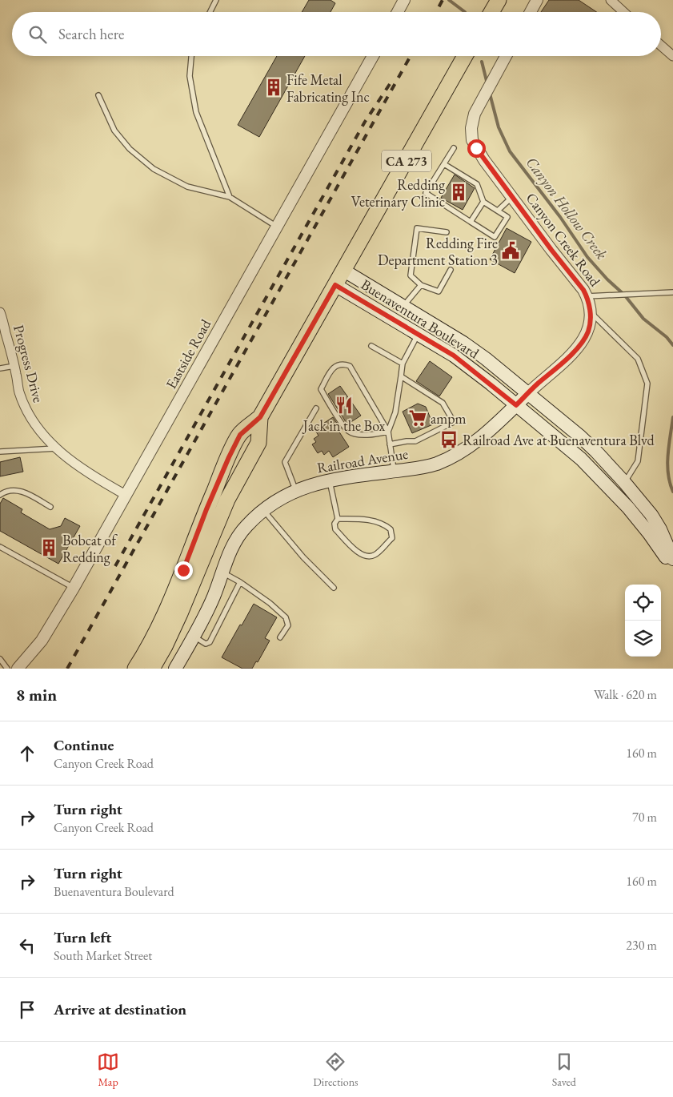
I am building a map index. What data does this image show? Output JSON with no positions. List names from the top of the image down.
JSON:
{
  "streets": {
    "main road": [
      "CA 273",
      "Canyon Creek Road",
      "Buenaventura Boulevard",
      "Railroad Avenue"
    ],
    "street": ["Eastside Road", "Progress Drive"]
  },
  "crossings": [
    ["CA 273", "Buenaventura Boulevard"],
    ["Canyon Creek Road", "Buenaventura Boulevard"],
    ["Canyon Creek Road", "Railroad Avenue"],
    ["Buenaventura Boulevard", "Railroad Avenue"],
    ["Eastside Road", "Progress Drive"]
  ],
  "water": ["Canyon Hollow Creek"],
  "places": {
    "building": ["Fife Metal Fabricating Inc", "Redding Veterinary Clinic", "Bobcat of Redding"],
    "public building": ["Redding Fire Department Station 3"],
    "restaurant": ["Jack in the Box"],
    "supermarket": ["ampm"],
    "bus stop": ["Railroad Ave at Buenaventura Blvd"]
  },
  "page": {
    "search": "Search here",
    "heading": ["8 min", "Walk · 620 m"],
    "list": [
      ["Continue", "Canyon Creek Road", "160 m"],
      ["Turn right", "Canyon Creek Road", "70 m"],
      ["Turn right", "Buenaventura Boulevard", "160 m"],
      ["Turn left", "South Market Street", "230 m"],
      "Arrive at destination"
    ],
    "nav": ["Map", "Directions", "Saved"]
  }
}
